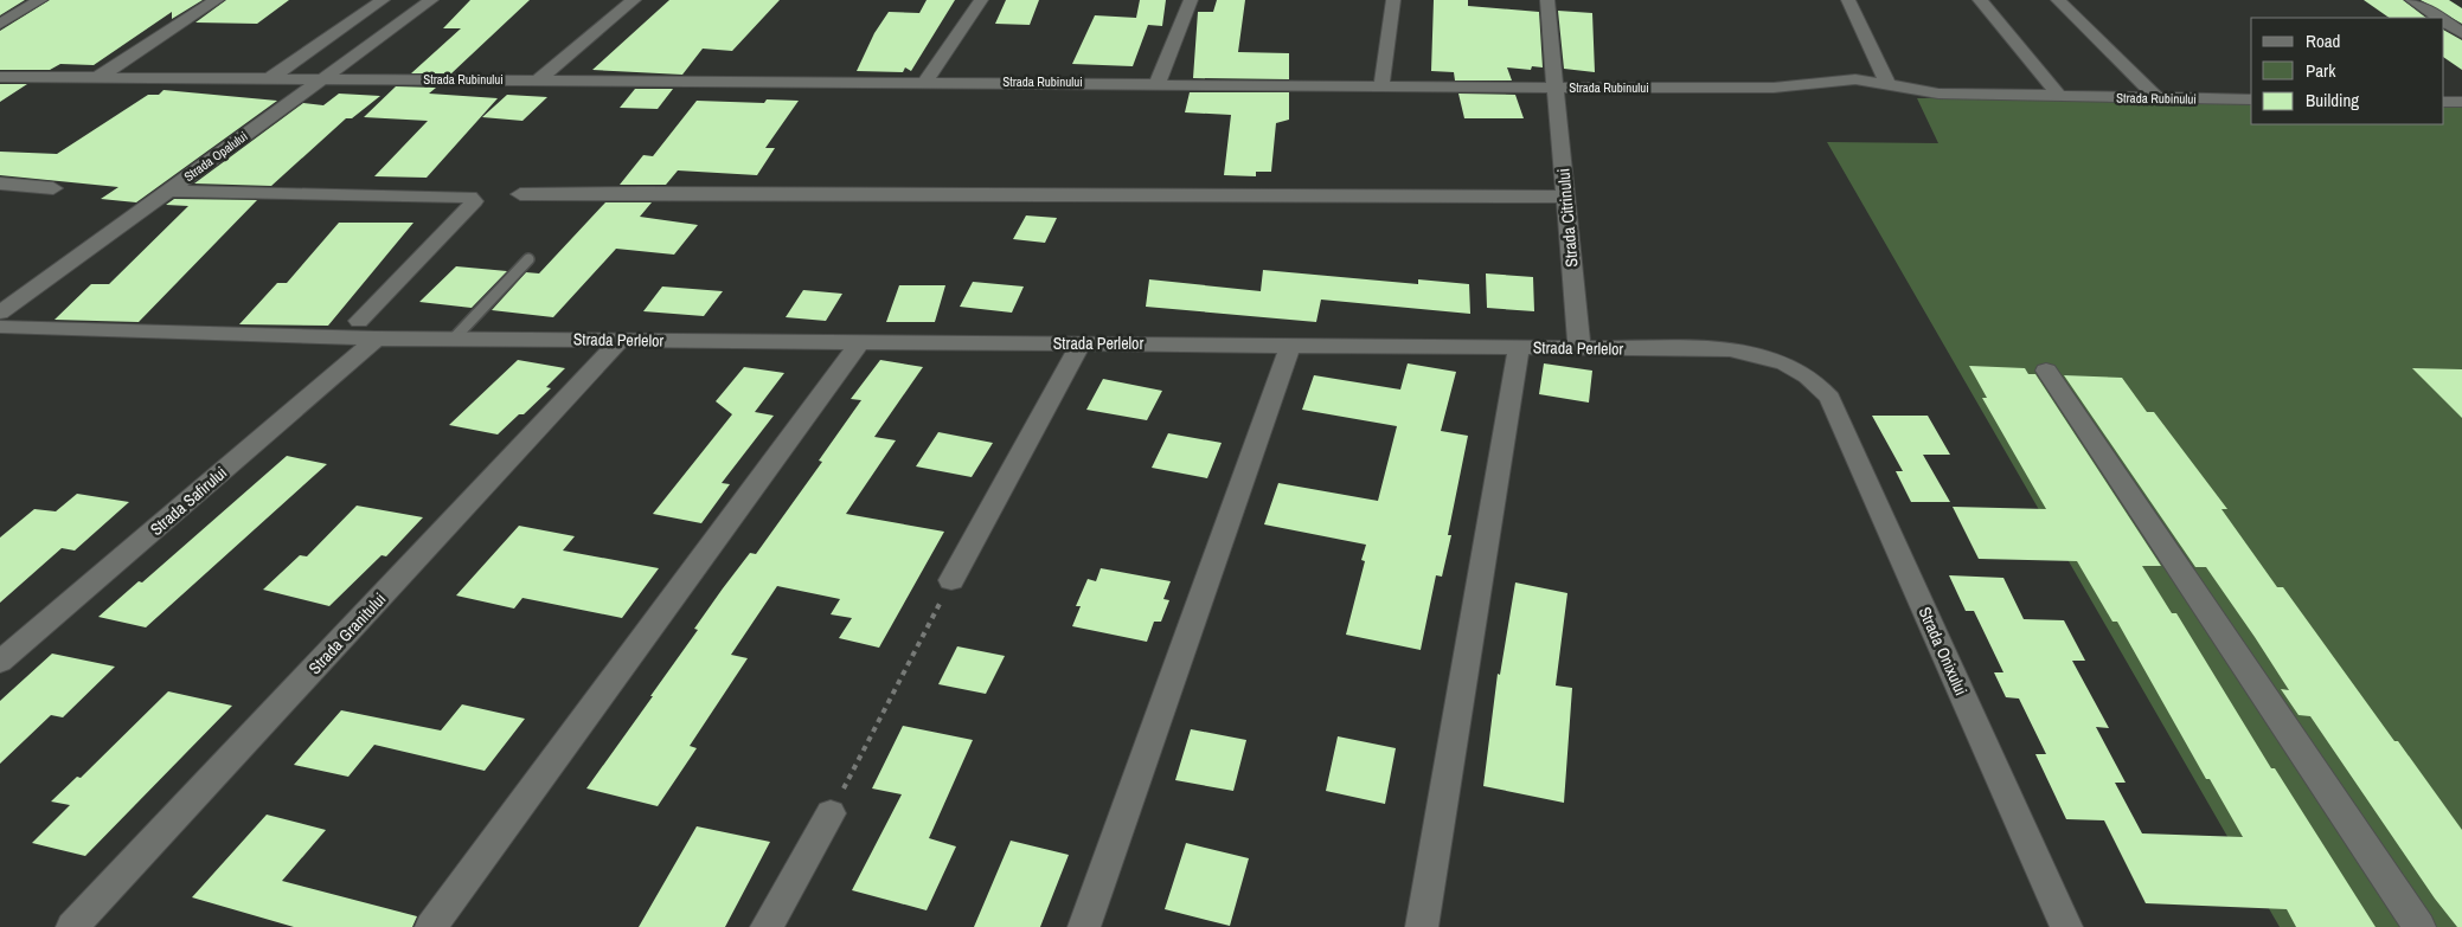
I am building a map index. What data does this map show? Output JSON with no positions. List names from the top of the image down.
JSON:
{
  "streets": {
    "street": [
      "Strada Rubinului",
      "Strada Opalului",
      "Strada Citrinului",
      "Strada Perlelor",
      "Strada Safirului",
      "Strada Granitului",
      "Strada Onixului"
    ]
  },
  "crossings": [
    ["Strada Rubinului", "Strada Opalului"],
    ["Strada Rubinului", "Strada Citrinului"],
    ["Strada Citrinului", "Strada Perlelor"],
    ["Strada Perlelor", "Strada Safirului"],
    ["Strada Perlelor", "Strada Granitului"],
    ["Strada Perlelor", "Strada Onixului"]
  ],
  "legend": ["Road", "Park", "Building"]
}
